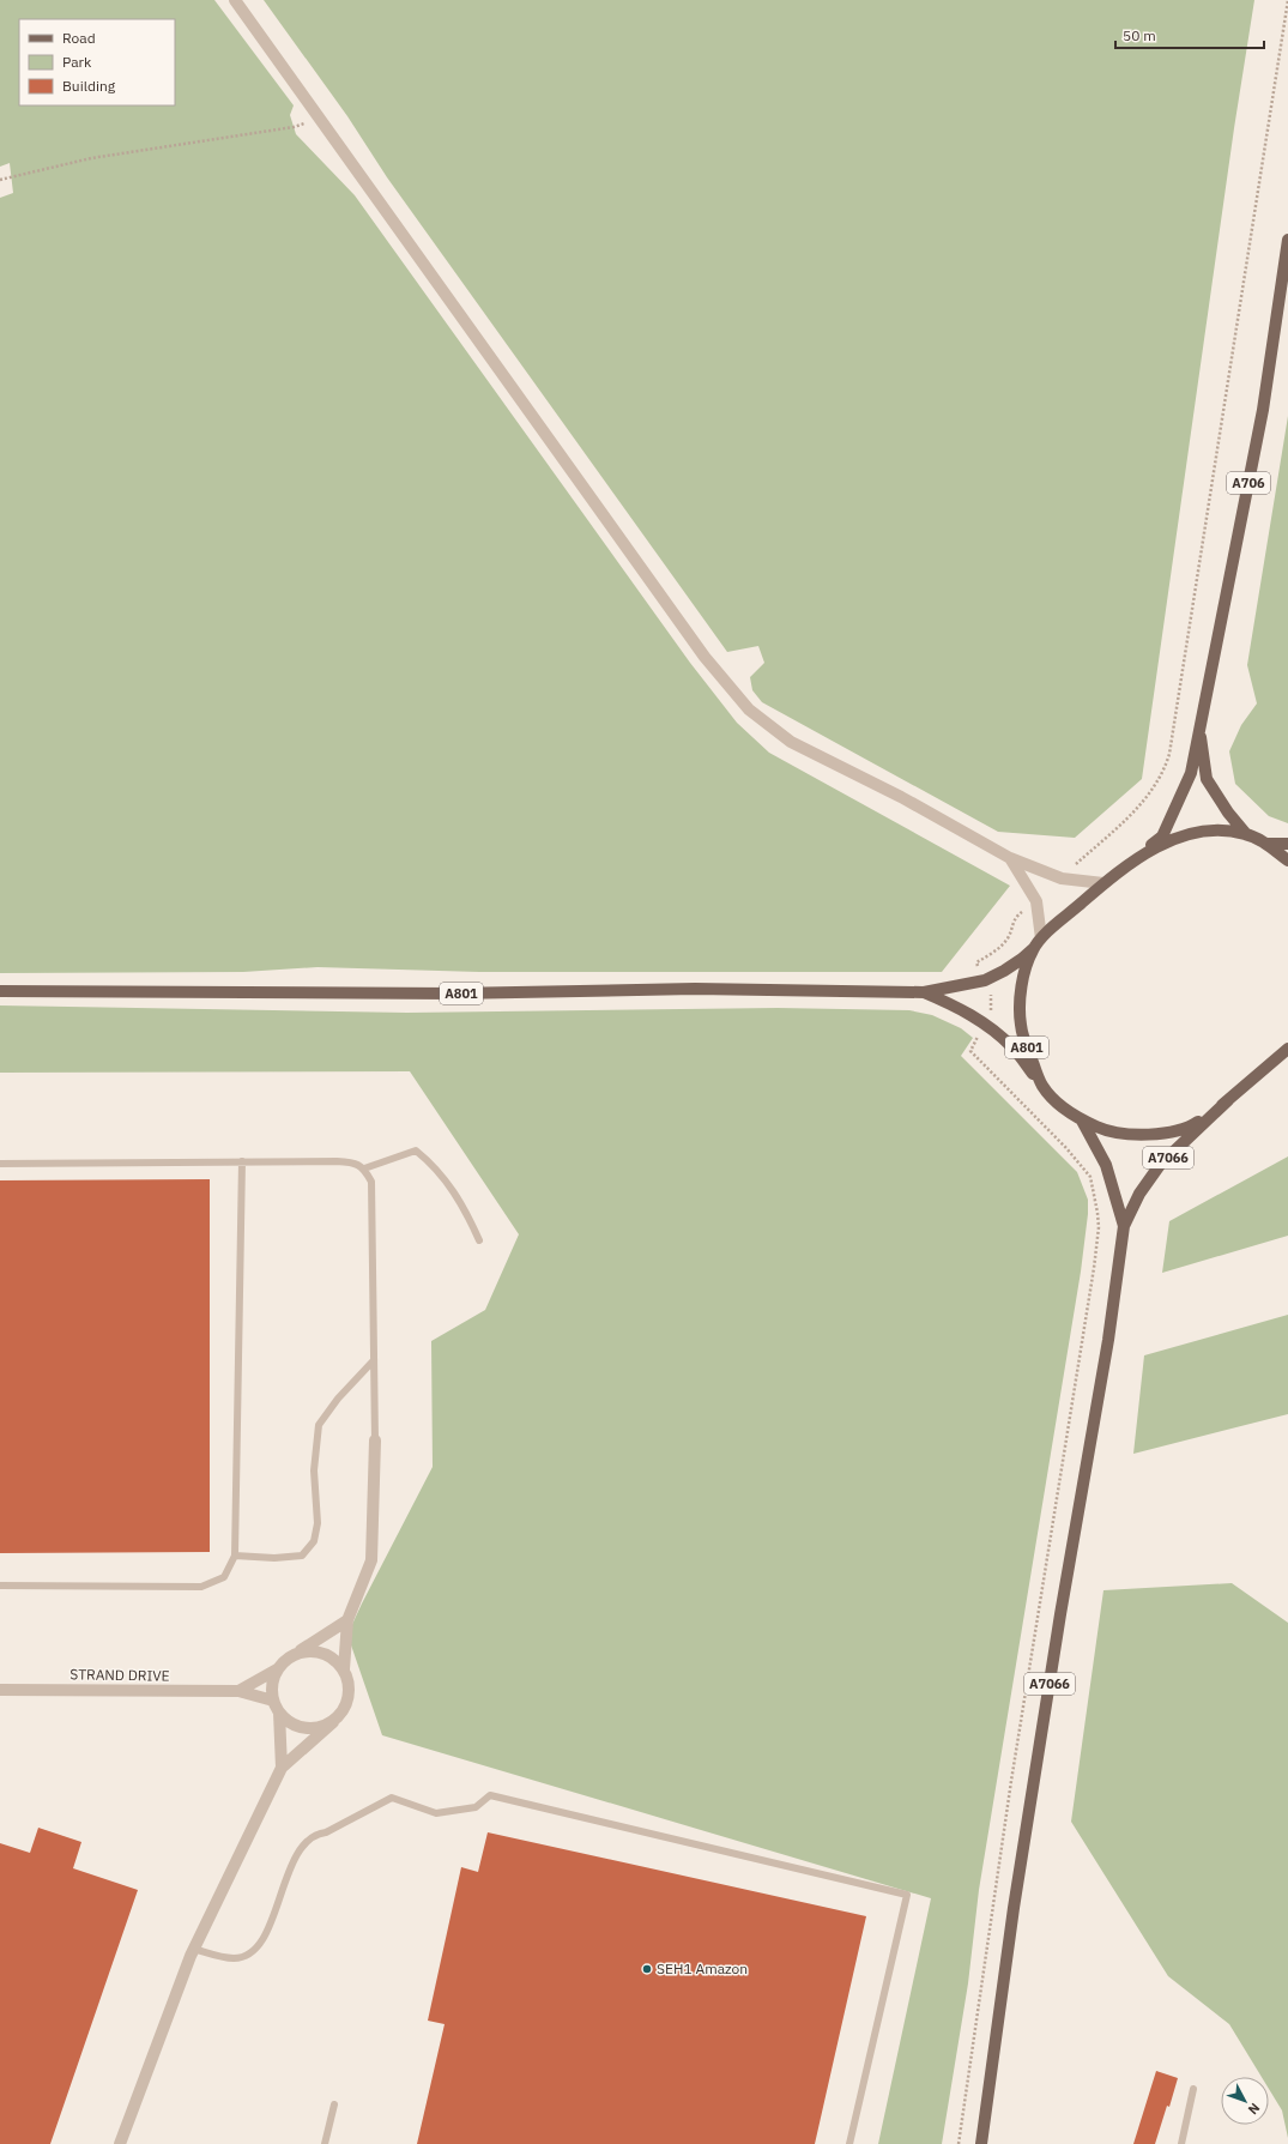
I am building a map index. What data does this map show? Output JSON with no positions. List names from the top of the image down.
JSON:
{
  "streets": {
    "main road": ["A706", "A801", "A7066"],
    "street": ["STRAND DRIVE"]
  },
  "crossings": [
    ["A706", "A801"],
    ["A801", "A7066"]
  ],
  "places": ["SEH1 Amazon"],
  "legend": ["Road", "Park", "Building"],
  "scale_bar": "50 m",
  "north": "bottom right"
}
